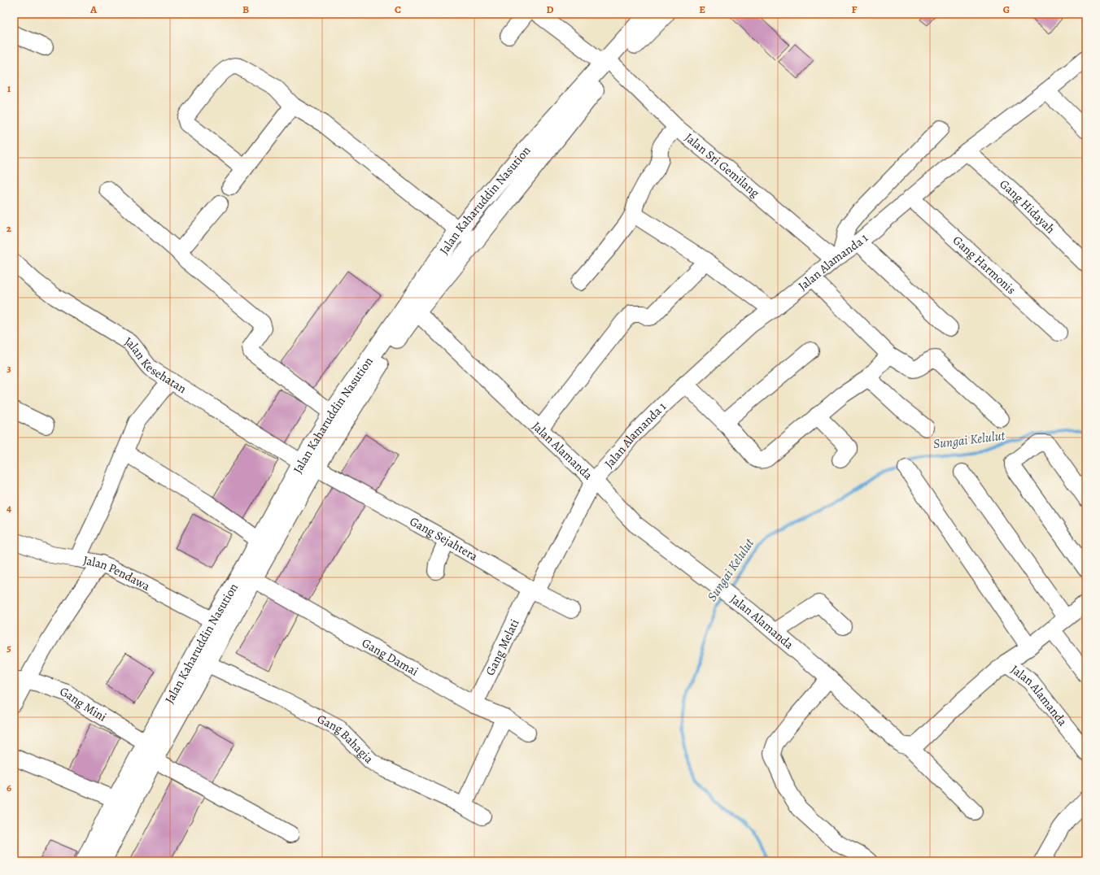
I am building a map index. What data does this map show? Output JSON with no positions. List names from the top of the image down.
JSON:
{
  "streets": {
    "highway": ["Jalan Kaharuddin Nasution"],
    "street": [
      "Jalan Sri Gemilang",
      "Gang Hidayah",
      "Jalan Alamanda 1",
      "Gang Harmonis",
      "Jalan Kesehatan",
      "Jalan Alamanda",
      "Gang Sejahtera",
      "Jalan Pendawa",
      "Gang Melati",
      "Gang Damai",
      "Gang Mini",
      "Gang Bahagia"
    ]
  },
  "crossings": [
    ["Jalan Sri Gemilang", "Jalan Kaharuddin Nasution"],
    ["Jalan Sri Gemilang", "Jalan Alamanda 1"],
    ["Jalan Kaharuddin Nasution", "Jalan Kesehatan"],
    ["Jalan Kaharuddin Nasution", "Jalan Alamanda"],
    ["Jalan Kaharuddin Nasution", "Gang Sejahtera"],
    ["Jalan Kaharuddin Nasution", "Jalan Pendawa"],
    ["Jalan Kaharuddin Nasution", "Gang Damai"],
    ["Jalan Kaharuddin Nasution", "Gang Mini"],
    ["Jalan Kaharuddin Nasution", "Gang Bahagia"],
    ["Gang Hidayah", "Jalan Alamanda 1"],
    ["Jalan Alamanda 1", "Gang Harmonis"],
    ["Jalan Alamanda 1", "Jalan Alamanda"],
    ["Jalan Alamanda 1", "Gang Melati"],
    ["Jalan Kesehatan", "Gang Sejahtera"],
    ["Jalan Alamanda", "Gang Melati"],
    ["Gang Sejahtera", "Gang Melati"],
    ["Gang Melati", "Gang Damai"]
  ],
  "water": ["Sungai Kelulut"],
  "grid": {
    "columns": [
      "A",
      "B",
      "C",
      "D",
      "E",
      "F",
      "G"
    ],
    "rows": [
      "1",
      "2",
      "3",
      "4",
      "5",
      "6"
    ]
  }
}
